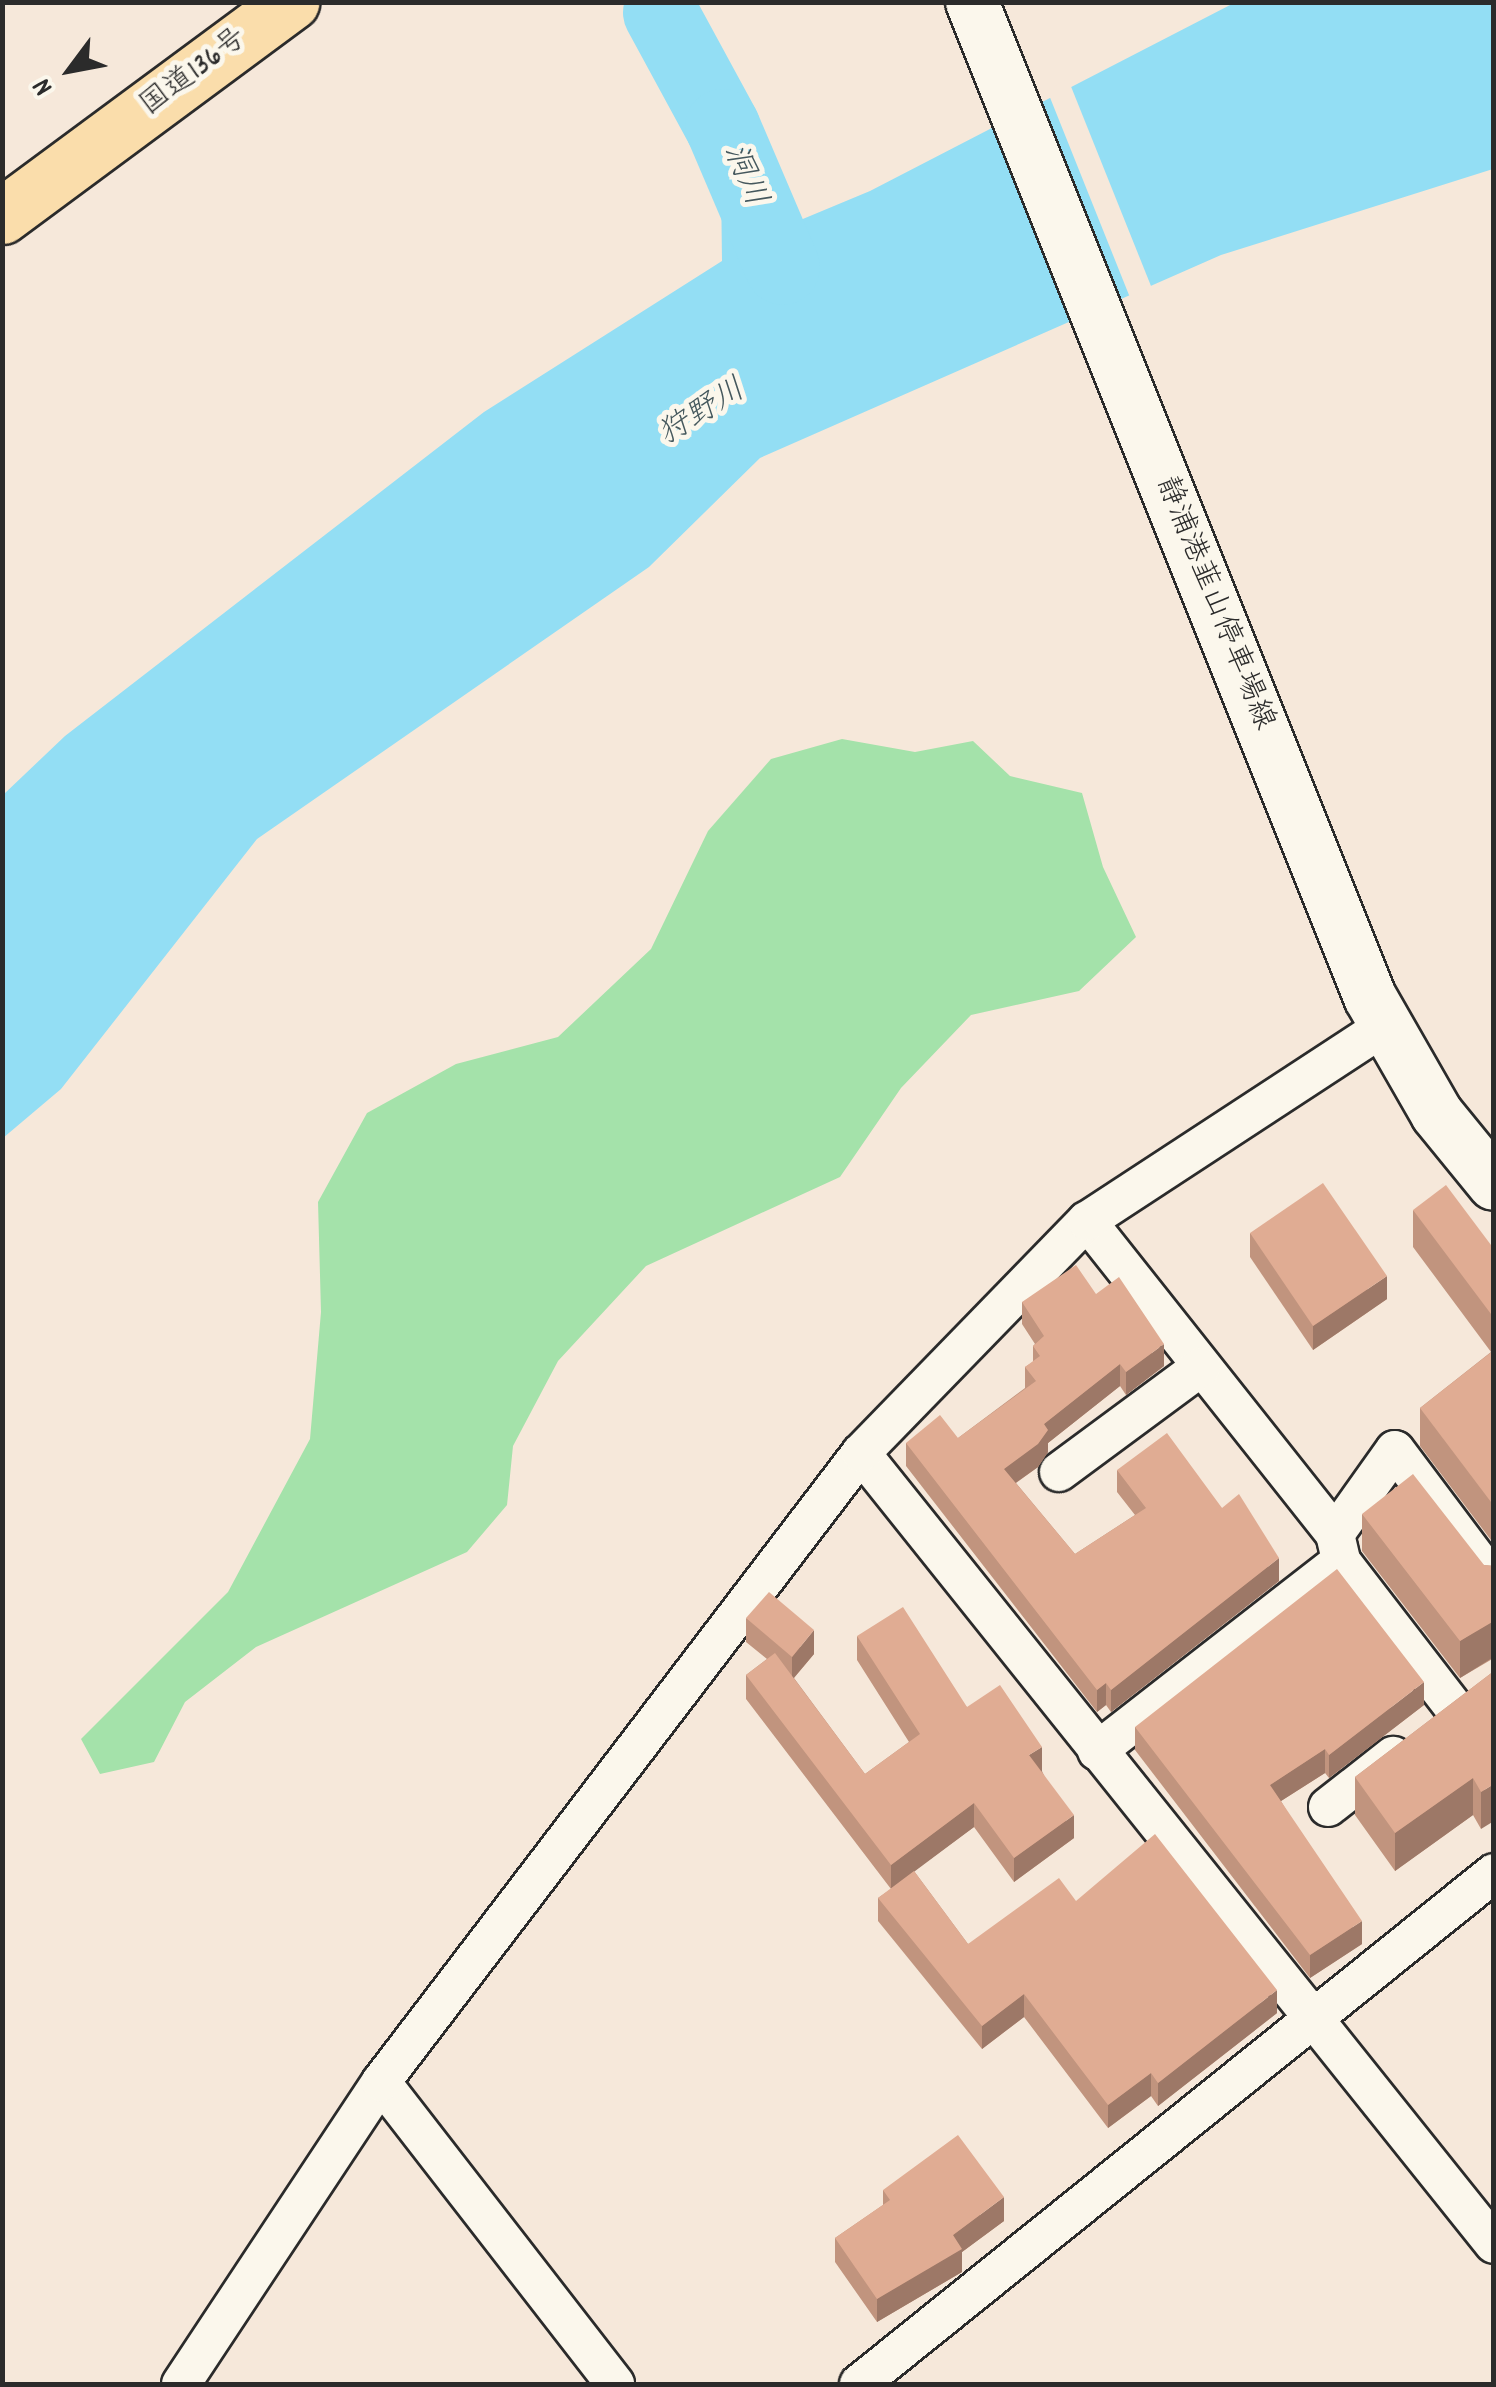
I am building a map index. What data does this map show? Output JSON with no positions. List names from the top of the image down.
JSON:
{
  "streets": {
    "highway": ["国道136号"],
    "main road": ["静浦港韮山停車場線"]
  },
  "water": ["洞川", "狩野川"],
  "north": "bottom left"
}
